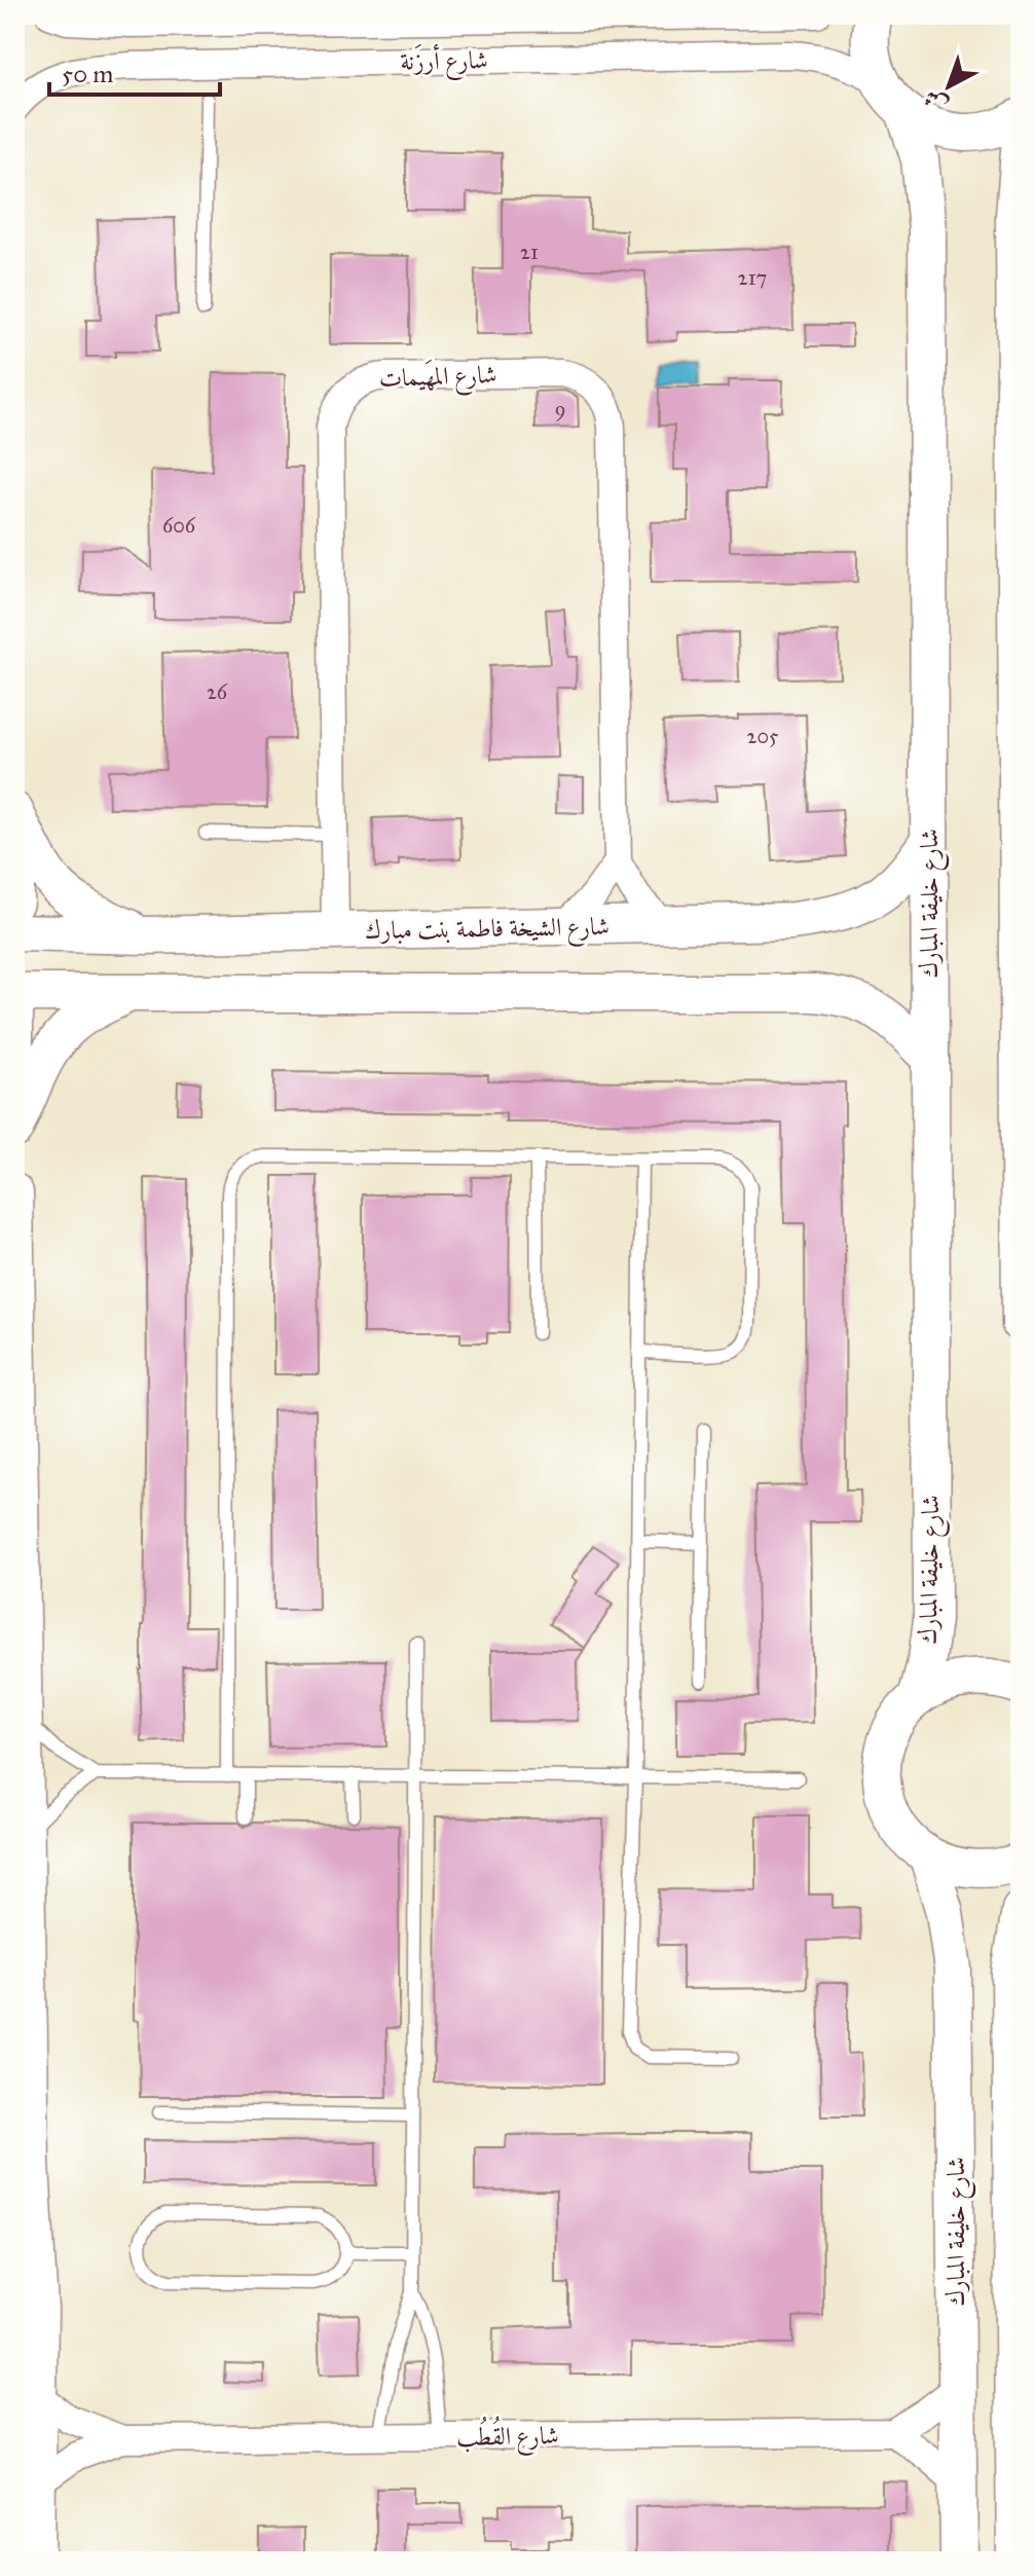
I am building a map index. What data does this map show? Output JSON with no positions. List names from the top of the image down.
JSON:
{
  "streets": {
    "main road": ["شارع خليفة المبارك", "شارع الشيخة فاطمة بنت مبارك"],
    "street": ["شارع أرزَنة", "شارع المهَيمات", "شارع القُطُب"]
  },
  "crossings": [
    ["شارع المهَيمات", "شارع الشيخة فاطمة بنت مبارك"],
    ["شارع خليفة المبارك", "شارع الشيخة فاطمة بنت مبارك"]
  ],
  "house_numbers": [
    "21",
    "217",
    "9",
    "606",
    "26",
    "205"
  ],
  "scale_bar": "50 m",
  "north": "bottom left"
}
